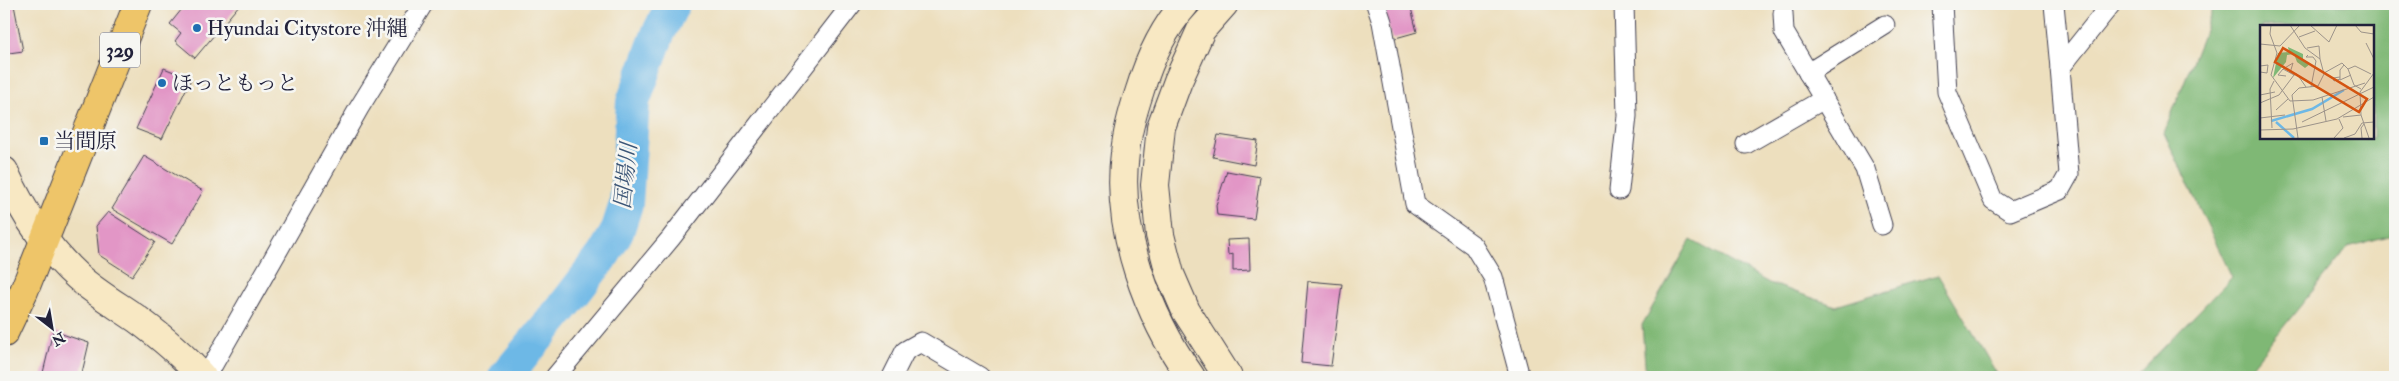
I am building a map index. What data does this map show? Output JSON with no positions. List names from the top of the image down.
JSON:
{
  "streets": {
    "highway": ["329"]
  },
  "water": ["国場川"],
  "places": {
    "other": ["Hyundai Citystore 沖縄", "ほっともっと"],
    "transit": ["当間原"]
  },
  "north": "bottom right"
}
